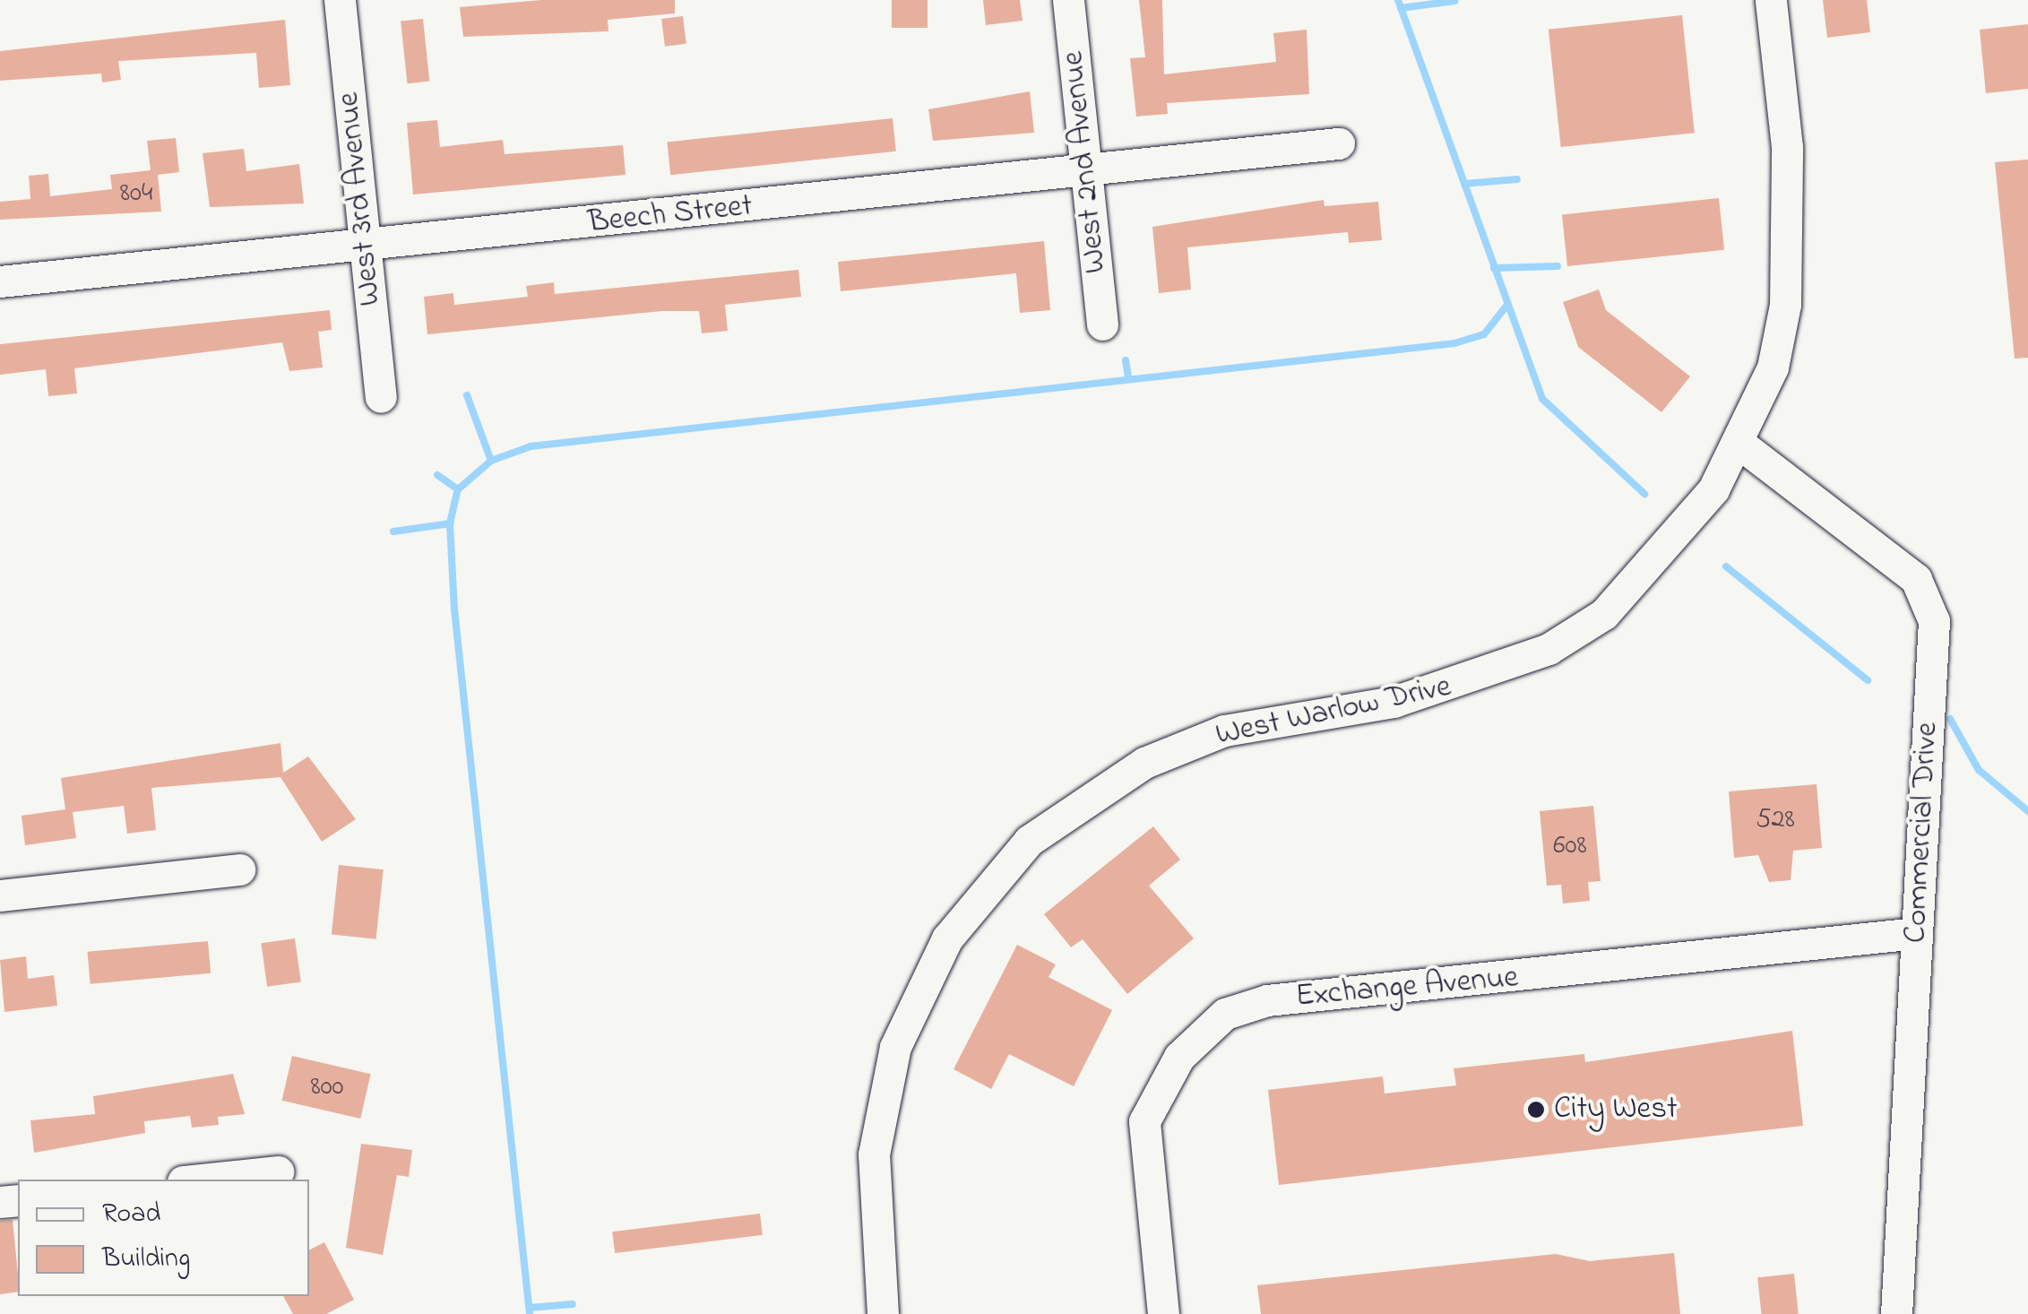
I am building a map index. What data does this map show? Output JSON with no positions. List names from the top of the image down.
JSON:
{
  "streets": {
    "street": [
      "West 2nd Avenue",
      "West 3rd Avenue",
      "Beech Street",
      "West Warlow Drive",
      "Commercial Drive",
      "Exchange Avenue"
    ]
  },
  "crossings": [
    ["West 2nd Avenue", "Beech Street"],
    ["West 3rd Avenue", "Beech Street"],
    ["West Warlow Drive", "Commercial Drive"],
    ["Commercial Drive", "Exchange Avenue"]
  ],
  "places": ["City West"],
  "house_numbers": [
    "804",
    "528",
    "608",
    "800"
  ],
  "legend": ["Road", "Building"]
}
